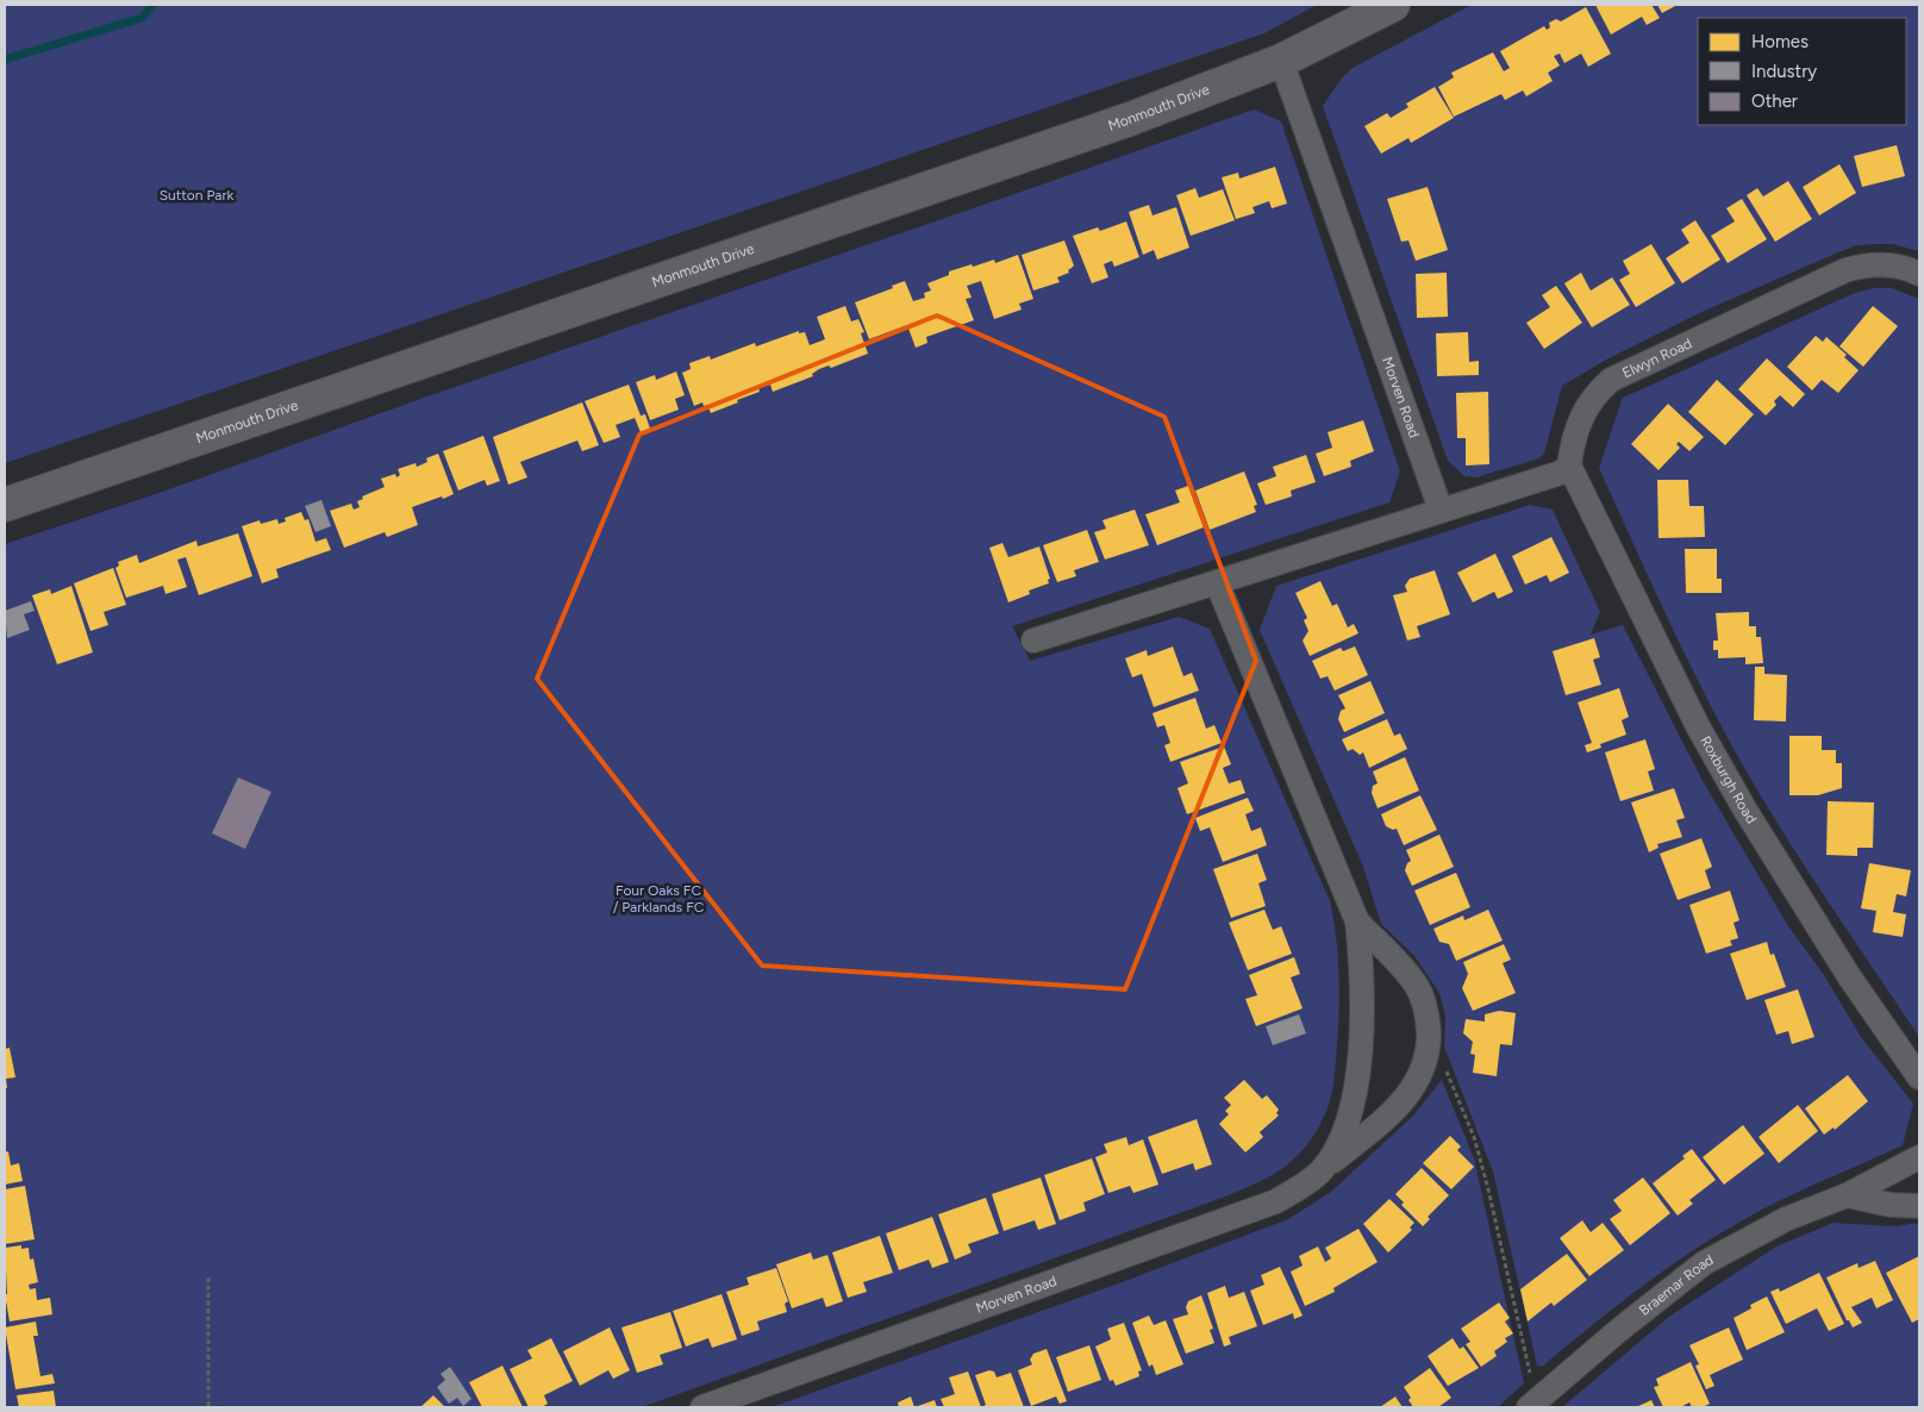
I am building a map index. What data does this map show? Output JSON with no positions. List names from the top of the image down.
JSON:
{
  "streets": {
    "street": [
      "Monmouth Drive",
      "Elwyn Road",
      "Morven Road",
      "Roxburgh Road",
      "Braemar Road"
    ]
  },
  "crossings": [
    ["Monmouth Drive", "Morven Road"],
    ["Elwyn Road", "Roxburgh Road"]
  ],
  "parks": ["Sutton Park", "Four Oaks FC / Parklands FC"],
  "legend": ["Homes", "Industry", "Other"]
}
